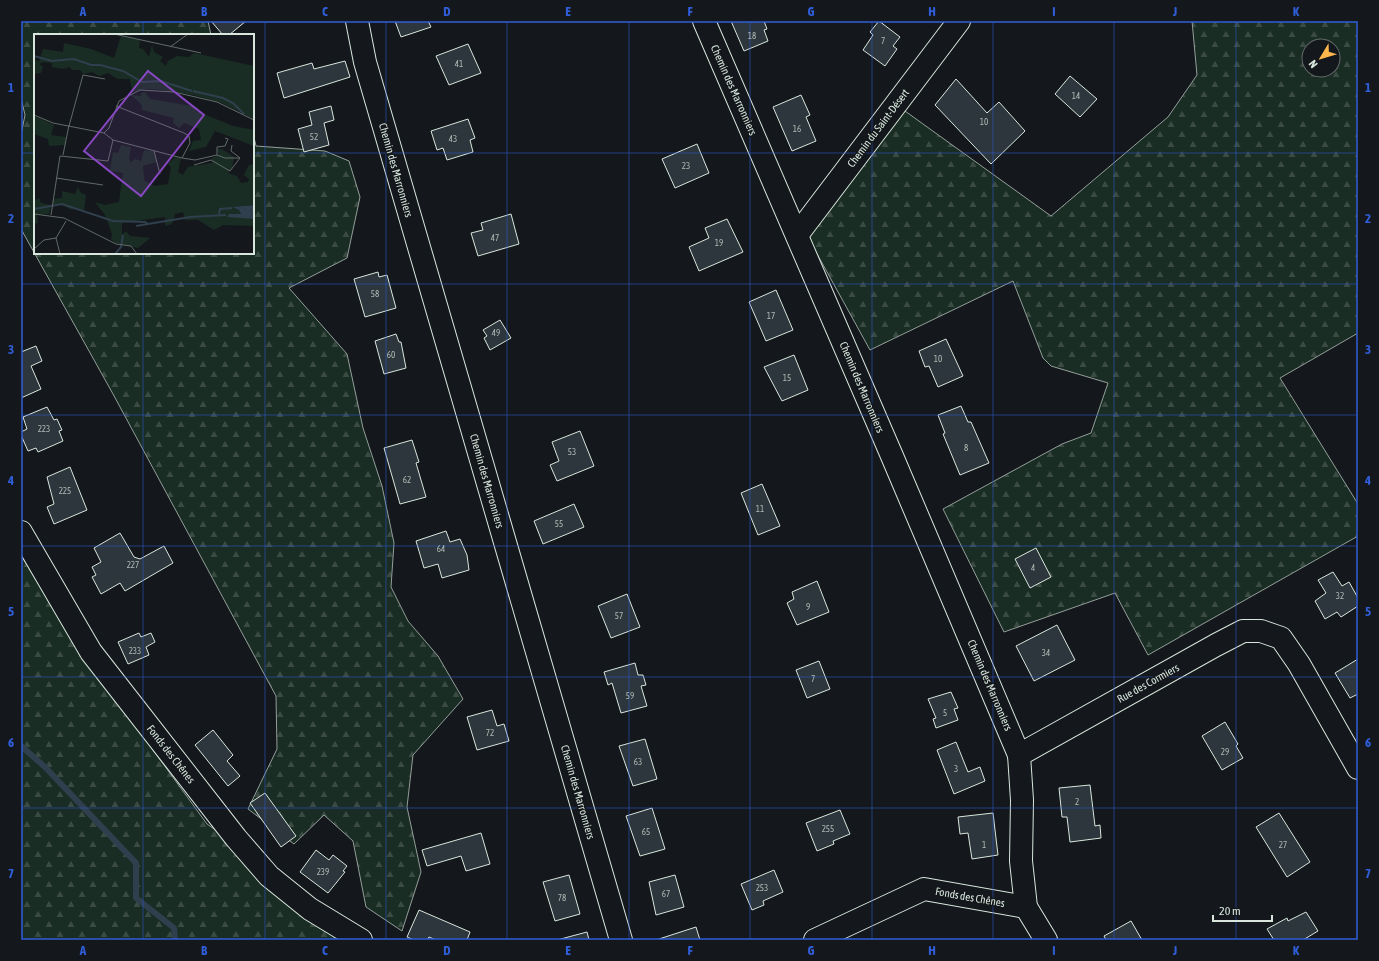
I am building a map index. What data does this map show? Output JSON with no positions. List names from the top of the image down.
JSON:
{
  "streets": {
    "street": [
      "Chemin des Marronniers",
      "Chemin du Saint-Désert",
      "Rue des Cormiers",
      "Fonds des Chênes"
    ]
  },
  "crossings": [
    ["Chemin des Marronniers", "Chemin du Saint-Désert"],
    ["Chemin des Marronniers", "Rue des Cormiers"]
  ],
  "house_numbers": [
    "18",
    "7",
    "41",
    "14",
    "10",
    "16",
    "52",
    "43",
    "23",
    "47",
    "19",
    "58",
    "17",
    "49",
    "60",
    "10",
    "15",
    "223",
    "8",
    "53",
    "62",
    "225",
    "11",
    "55",
    "64",
    "227",
    "4",
    "32",
    "9",
    "57",
    "233",
    "34",
    "7",
    "59",
    "5",
    "72",
    "29",
    "63",
    "3",
    "2",
    "255",
    "65",
    "1",
    "27",
    "239",
    "253",
    "67",
    "78"
  ],
  "scale_bar": "20 m",
  "north": "bottom left",
  "grid": {
    "columns": [
      "A",
      "B",
      "C",
      "D",
      "E",
      "F",
      "G",
      "H",
      "I",
      "J",
      "K"
    ],
    "rows": [
      "1",
      "2",
      "3",
      "4",
      "5",
      "6",
      "7"
    ]
  }
}
